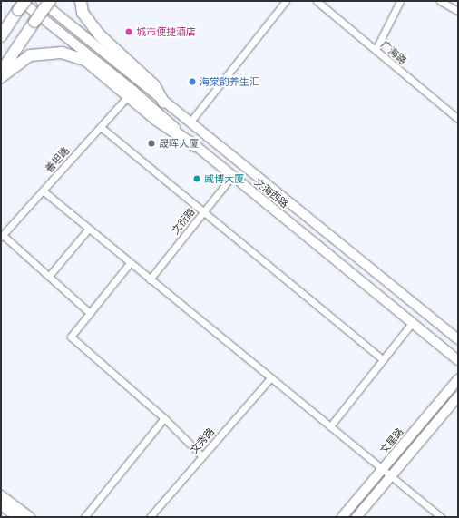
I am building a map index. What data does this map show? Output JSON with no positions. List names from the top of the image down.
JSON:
{
  "streets": {
    "main road": ["文海西路", "文星路"],
    "street": [
      "广海路",
      "善坦路",
      "文衍路",
      "文秀路"
    ]
  },
  "crossings": [
    ["文海西路", "文衍路"]
  ],
  "places": [
    "城市便捷酒店",
    "海棠韵养生汇",
    "晟晖大厦",
    "威博大厦"
  ]
}
